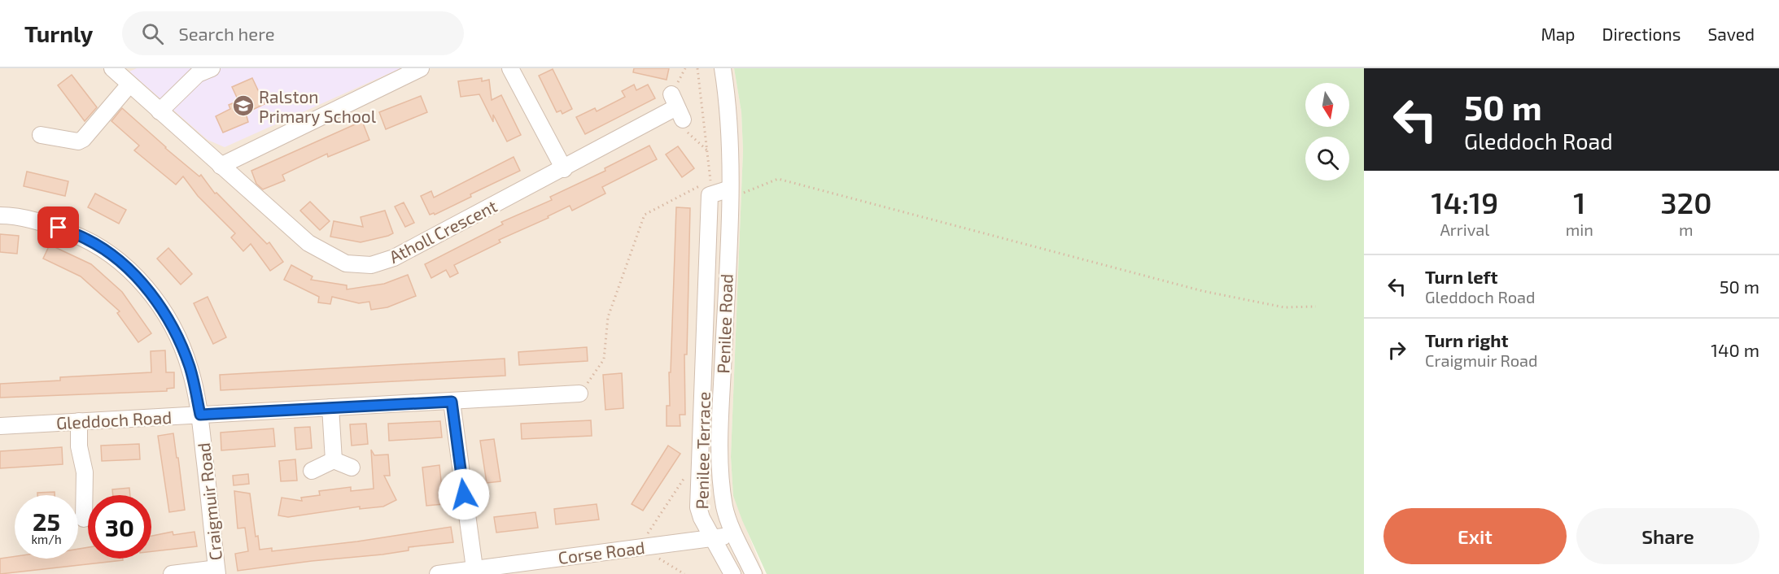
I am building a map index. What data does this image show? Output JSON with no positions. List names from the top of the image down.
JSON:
{
  "streets": {
    "street": [
      "Atholl Crescent",
      "Penilee Road",
      "Gleddoch Road",
      "Penilee Terrace",
      "Craigmuir Road",
      "Corse Road"
    ]
  },
  "crossings": [
    ["Penilee Road", "Corse Road"],
    ["Gleddoch Road", "Craigmuir Road"],
    ["Penilee Terrace", "Corse Road"]
  ],
  "places": {
    "school or university": ["Ralston Primary School"]
  },
  "north": "bottom",
  "page": {
    "header": "Turnly",
    "search": "Search here",
    "nav": ["Map", "Directions", "Saved"],
    "turn": ["50 m", "Gleddoch Road"],
    "eta": [
      "14:19",
      "Arrival",
      "1",
      "min",
      "320",
      "m"
    ],
    "list": [
      {
        "name": "Turn left",
        "note": "Gleddoch Road",
        "value": "50 m"
      },
      {
        "name": "Turn right",
        "note": "Craigmuir Road",
        "value": "140 m"
      }
    ],
    "speed": "25 km/h",
    "limit": "30",
    "buttons": ["Exit", "Share"]
  }
}
